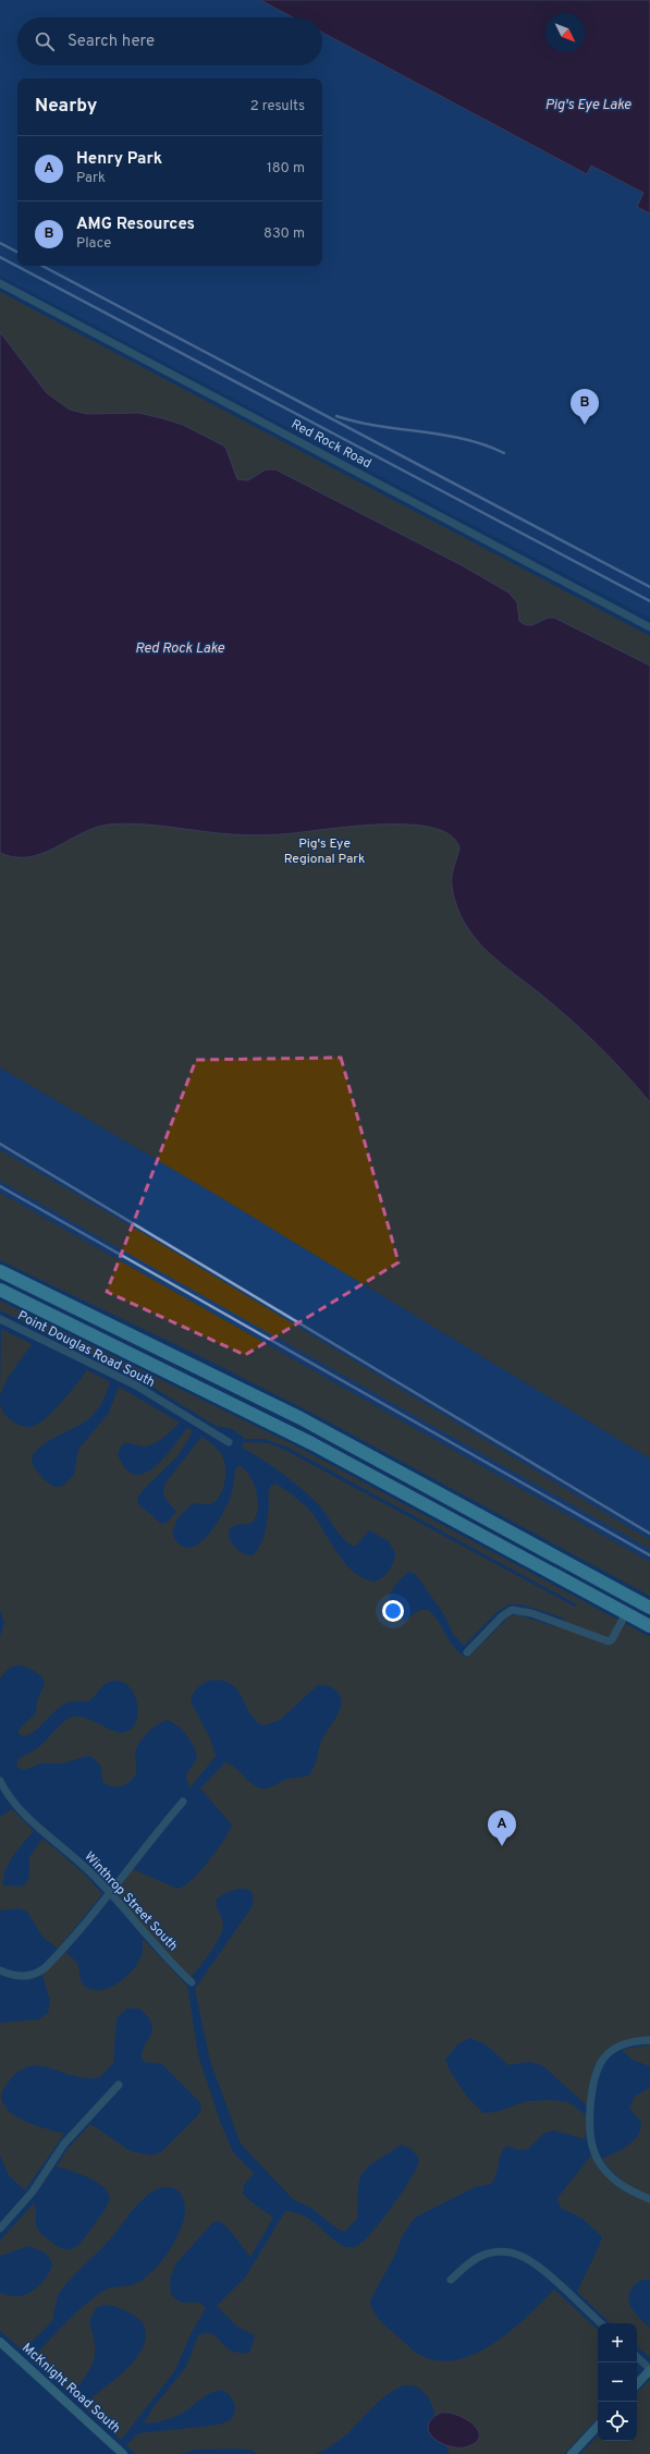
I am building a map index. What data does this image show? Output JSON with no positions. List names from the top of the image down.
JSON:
{
  "streets": {
    "street": [
      "Red Rock Road",
      "Point Douglas Road South",
      "Winthrop Street South",
      "McKnight Road South"
    ]
  },
  "water": ["Pig's Eye Lake", "Red Rock Lake"],
  "parks": ["Pig's Eye Regional Park"],
  "north": "bottom right",
  "page": {
    "search": "Search here",
    "heading": ["Nearby", "2 results"],
    "list": [
      {
        "mark": "A",
        "name": "Henry Park",
        "note": "Park",
        "value": "180 m"
      },
      {
        "mark": "B",
        "name": "AMG Resources",
        "note": "Place",
        "value": "830 m"
      }
    ],
    "pins": ["B", "A"],
    "map_buttons": ["+", "−"]
  }
}
